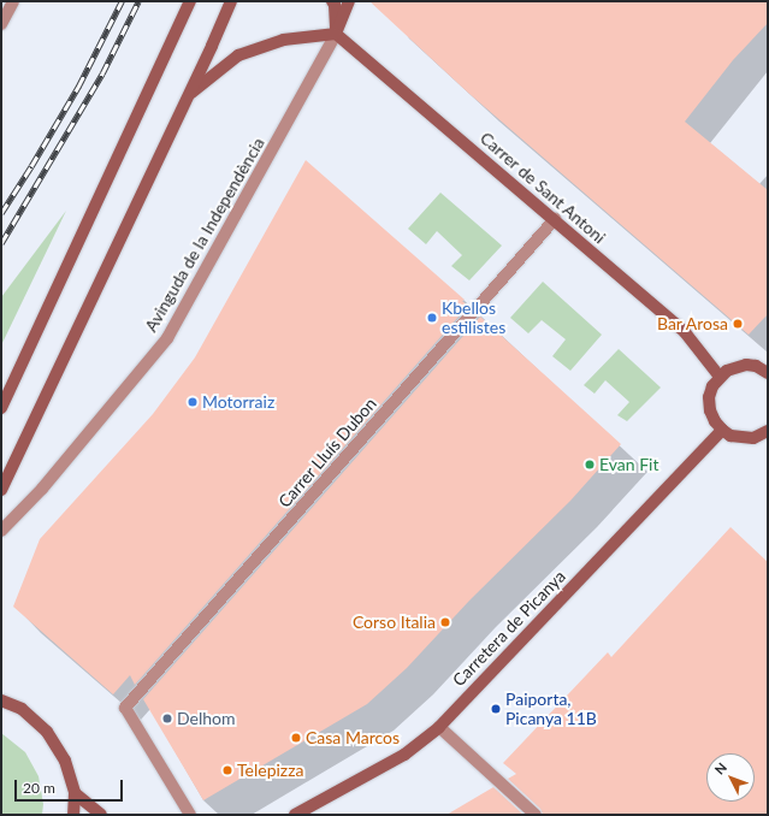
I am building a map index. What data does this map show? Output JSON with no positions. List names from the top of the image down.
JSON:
{
  "streets": {
    "street": [
      "Carrer de Sant Antoni",
      "Avinguda de la Independència",
      "Carrer Lluís Dubon",
      "Carretera de Picanya"
    ]
  },
  "crossings": [
    ["Carrer de Sant Antoni", "Avinguda de la Independència"],
    ["Carrer de Sant Antoni", "Carrer Lluís Dubon"]
  ],
  "places": [
    "Kbellos estilistes",
    "Bar Arosa",
    "Motorraiz",
    "Evan Fit",
    "Corso Italia",
    "Paiporta, Picanya 11B",
    "Delhom",
    "Casa Marcos",
    "Telepizza"
  ],
  "scale_bar": "20 m",
  "north": "top left"
}
